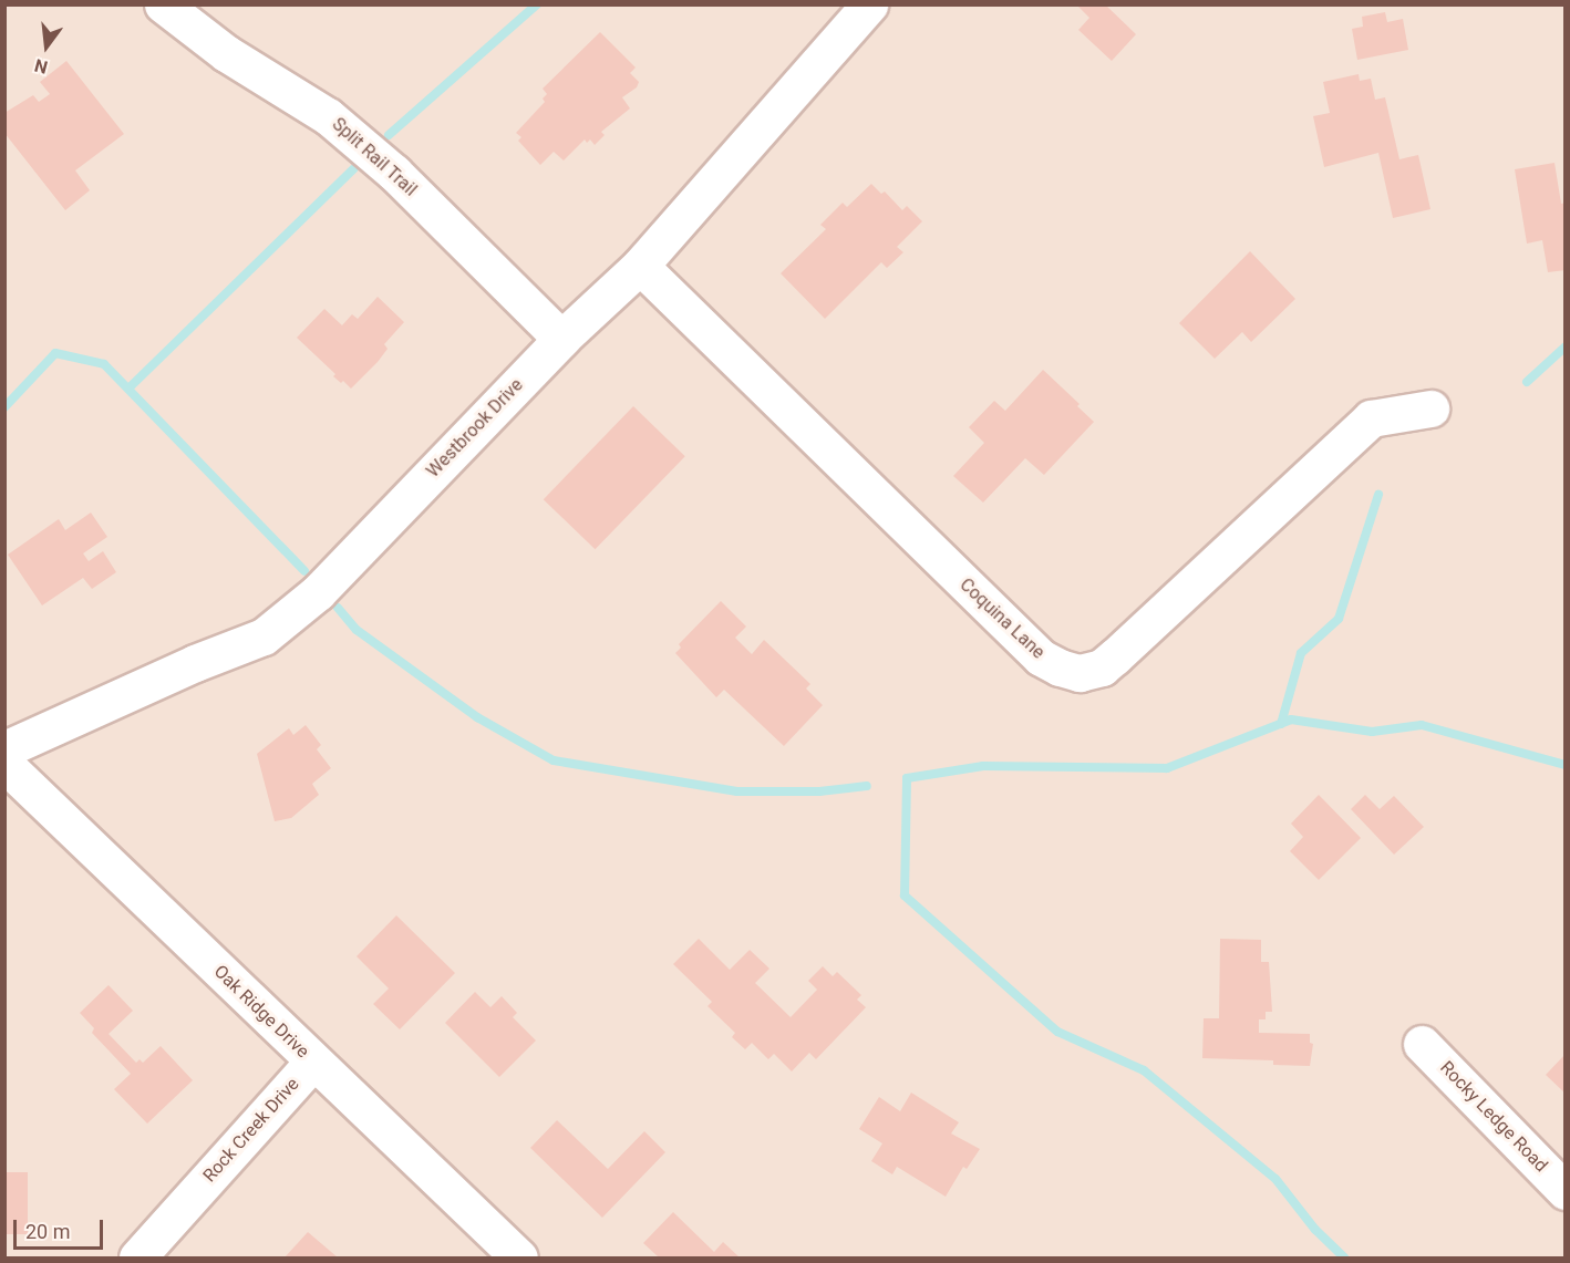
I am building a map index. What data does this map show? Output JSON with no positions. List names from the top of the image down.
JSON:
{
  "streets": {
    "street": [
      "Split Rail Trail",
      "Westbrook Drive",
      "Coquina Lane",
      "Oak Ridge Drive",
      "Rocky Ledge Road",
      "Rock Creek Drive"
    ]
  },
  "crossings": [
    ["Split Rail Trail", "Westbrook Drive"],
    ["Westbrook Drive", "Coquina Lane"],
    ["Oak Ridge Drive", "Rock Creek Drive"]
  ],
  "scale_bar": "20 m",
  "north": "bottom"
}
